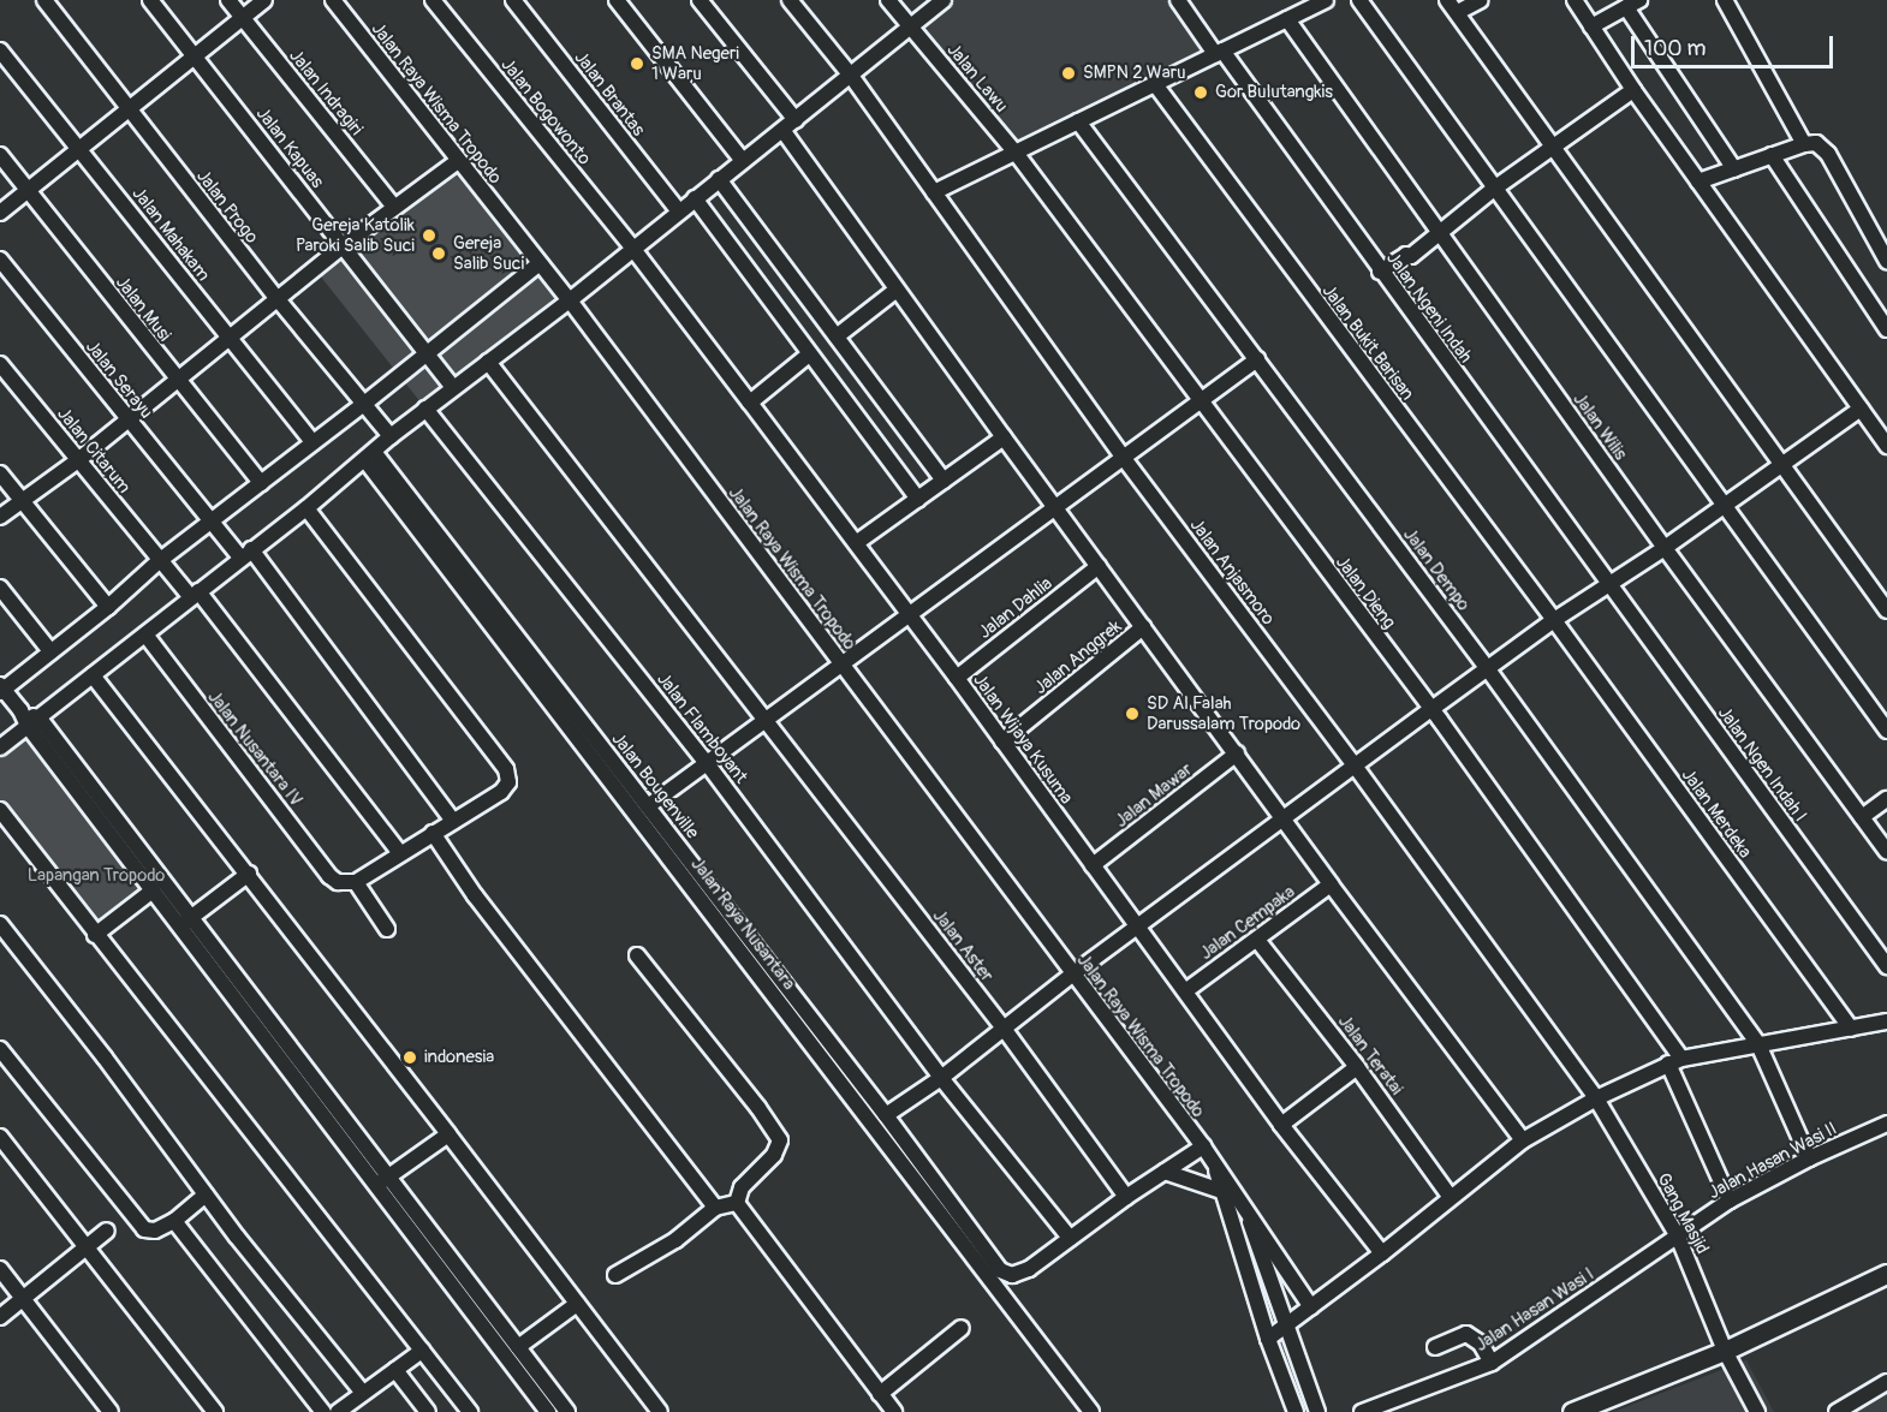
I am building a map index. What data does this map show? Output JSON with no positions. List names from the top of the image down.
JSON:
{
  "streets": {
    "street": [
      "Jalan Lawu",
      "Jalan Indragiri",
      "Jalan Brantas",
      "Jalan Raya Wisma Tropodo",
      "Jalan Bogowonto",
      "Jalan Kapuas",
      "Jalan Progo",
      "Jalan Mahakam",
      "Jalan Ngeni Indah",
      "Jalan Musi",
      "Jalan Bukit Barisan",
      "Jalan Serayu",
      "Jalan Wilis",
      "Jalan Citarum",
      "Jalan Dempo",
      "Jalan Anjasmoro",
      "Jalan Dieng",
      "Jalan Dahlia",
      "Jalan Anggrek",
      "Jalan Flamboyant",
      "Jalan Wijaya Kusuma",
      "Jalan Nusantara IV",
      "Jalan Ngen Indah I",
      "Jalan Bougenville",
      "Jalan Mawar",
      "Jalan Merdeka",
      "Jalan Cempaka",
      "Jalan Raya Nusantara",
      "Jalan Aster",
      "Jalan Teratai",
      "Jalan Hasan Wasi II",
      "Gang Masjid",
      "Jalan Hasan Wasi I"
    ]
  },
  "crossings": [
    ["Jalan Lawu", "Jalan Dieng"],
    ["Jalan Bogowonto", "Jalan Wijaya Kusuma"],
    ["Jalan Ngeni Indah", "Jalan Ngen Indah I"],
    ["Jalan Bukit Barisan", "Jalan Merdeka"],
    ["Jalan Dempo", "Jalan Hasan Wasi II"],
    ["Jalan Anjasmoro", "Gang Masjid"],
    ["Jalan Dieng", "Jalan Hasan Wasi II"],
    ["Jalan Dahlia", "Jalan Wijaya Kusuma"],
    ["Jalan Anggrek", "Jalan Wijaya Kusuma"],
    ["Jalan Flamboyant", "Jalan Bougenville"],
    ["Jalan Wijaya Kusuma", "Jalan Mawar"],
    ["Jalan Wijaya Kusuma", "Jalan Cempaka"],
    ["Jalan Bougenville", "Jalan Raya Nusantara"],
    ["Jalan Cempaka", "Jalan Teratai"],
    ["Jalan Hasan Wasi II", "Gang Masjid"],
    ["Jalan Hasan Wasi II", "Jalan Hasan Wasi I"],
    ["Gang Masjid", "Jalan Hasan Wasi I"]
  ],
  "parks": ["Lapangan Tropodo"],
  "places": [
    "SMA Negeri 1 Waru",
    "SMPN 2 Waru",
    "Gor Bulutangkis",
    "Gereja Katolik Paroki Salib Suci",
    "Gereja Salib Suci",
    "SD Al Falah Darussalam Tropodo",
    "indonesia"
  ],
  "scale_bar": "100 m"
}
